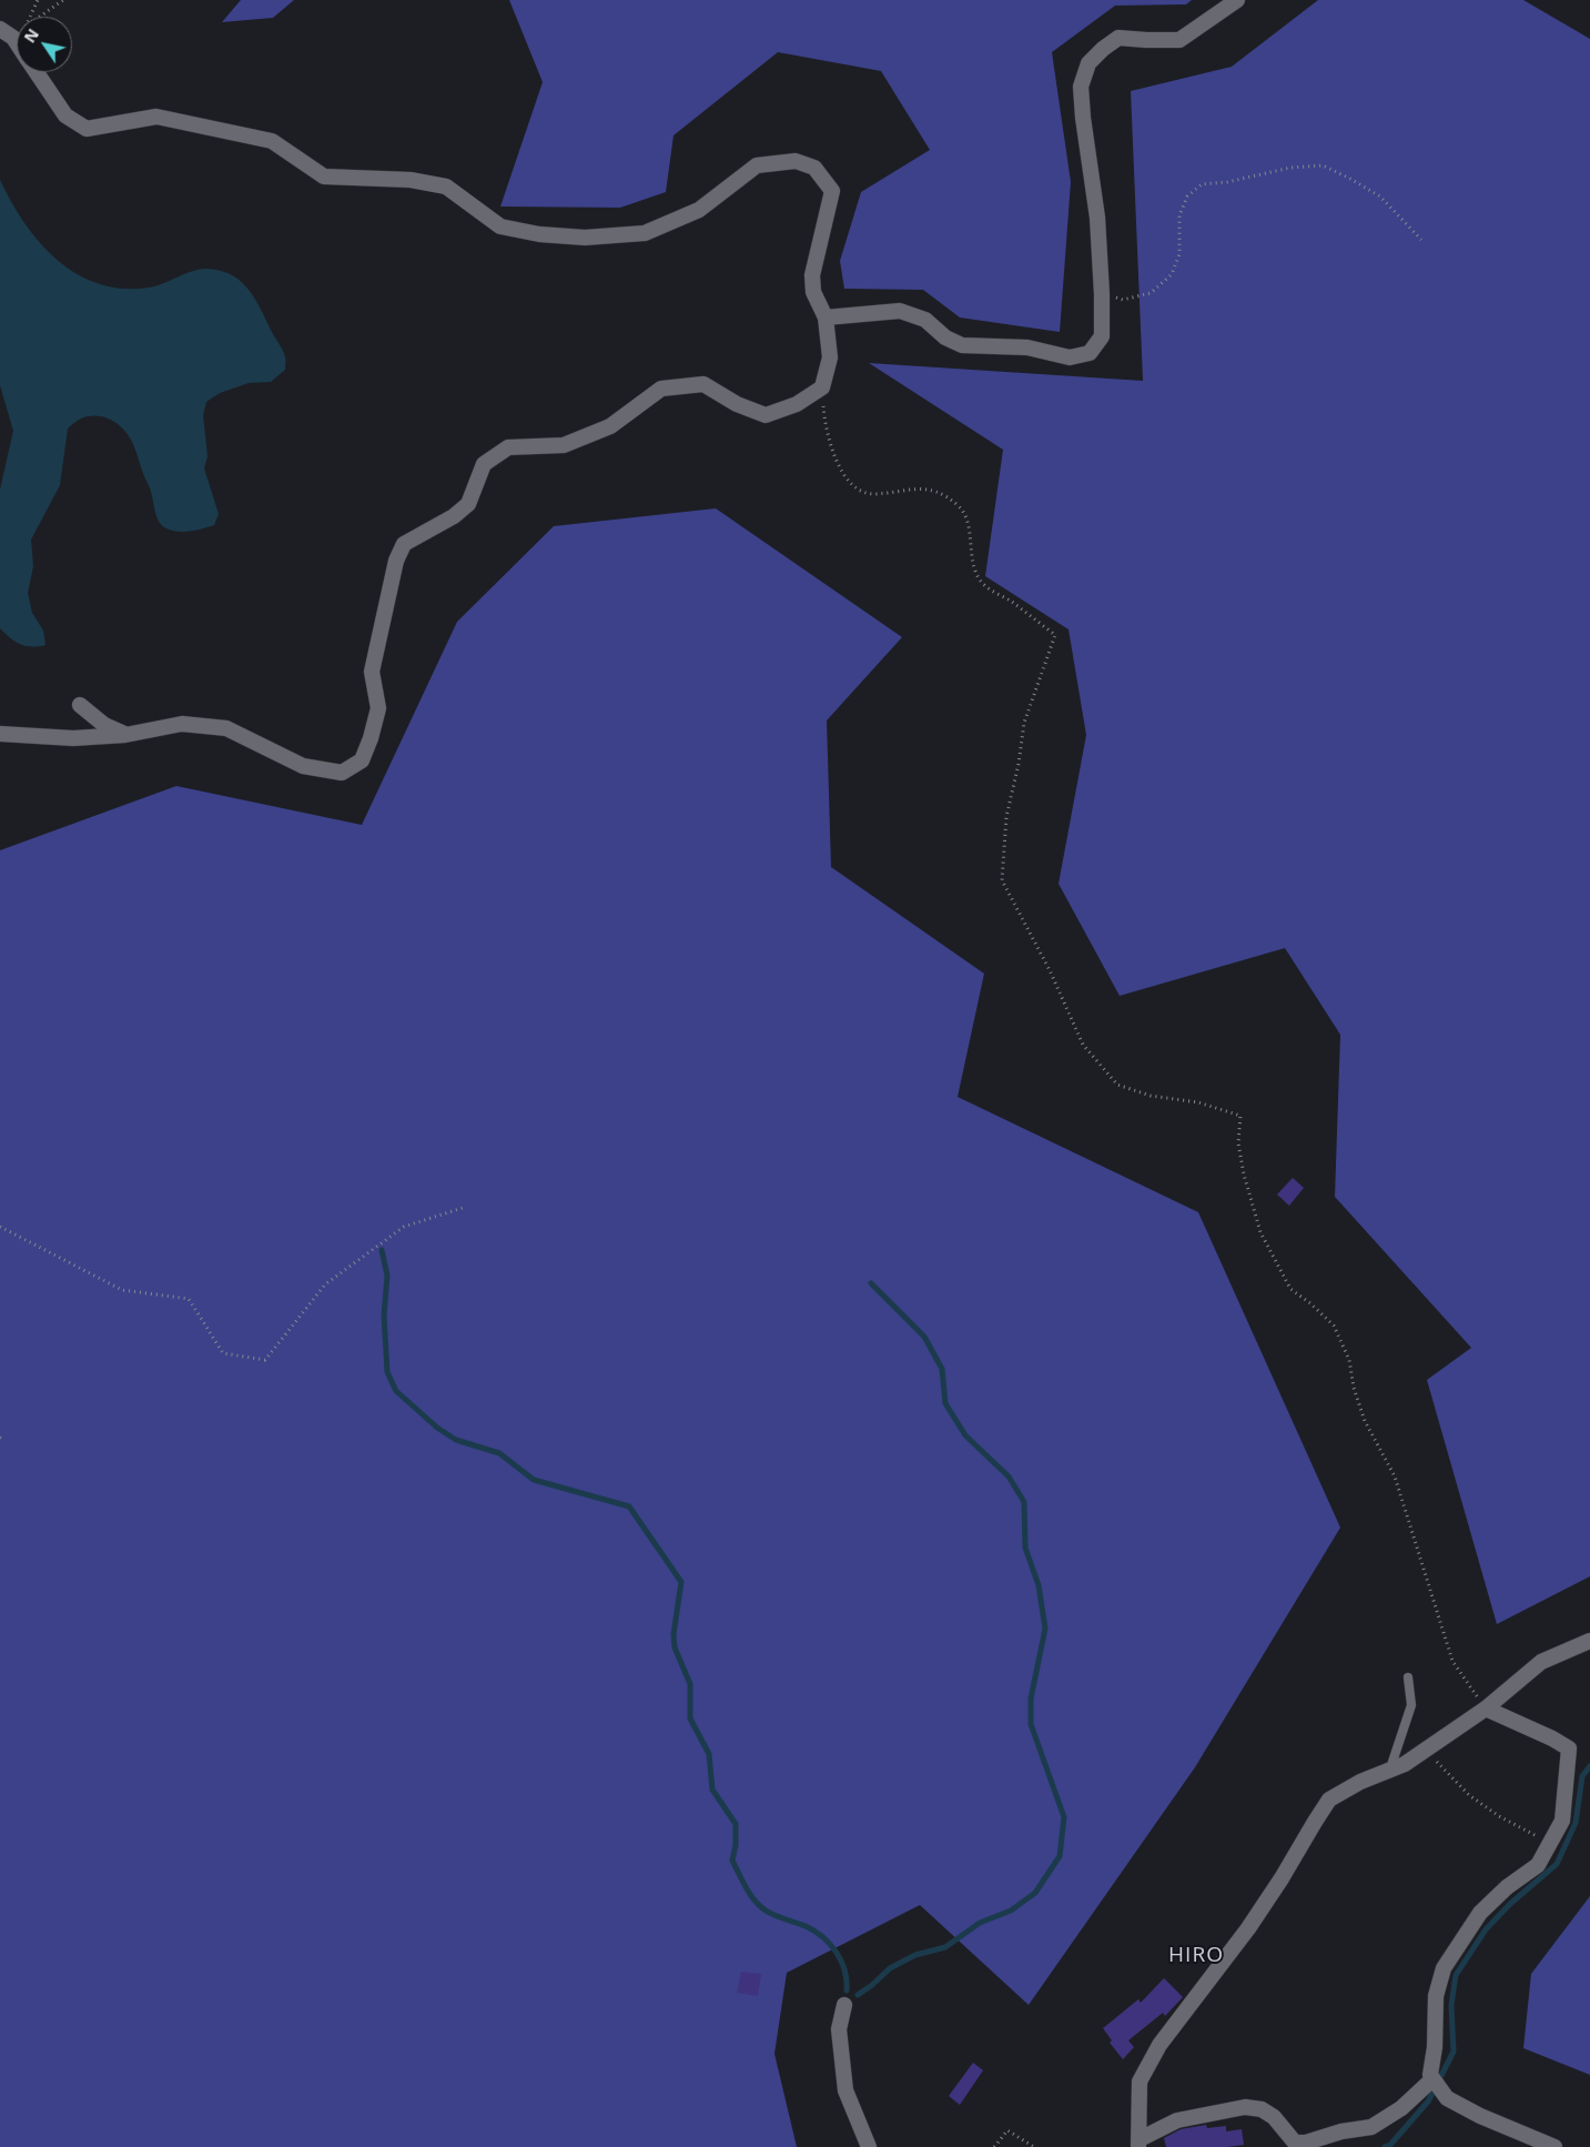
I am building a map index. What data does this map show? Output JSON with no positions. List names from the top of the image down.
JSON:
{
  "districts": ["HIRO"],
  "north": "top left"
}
